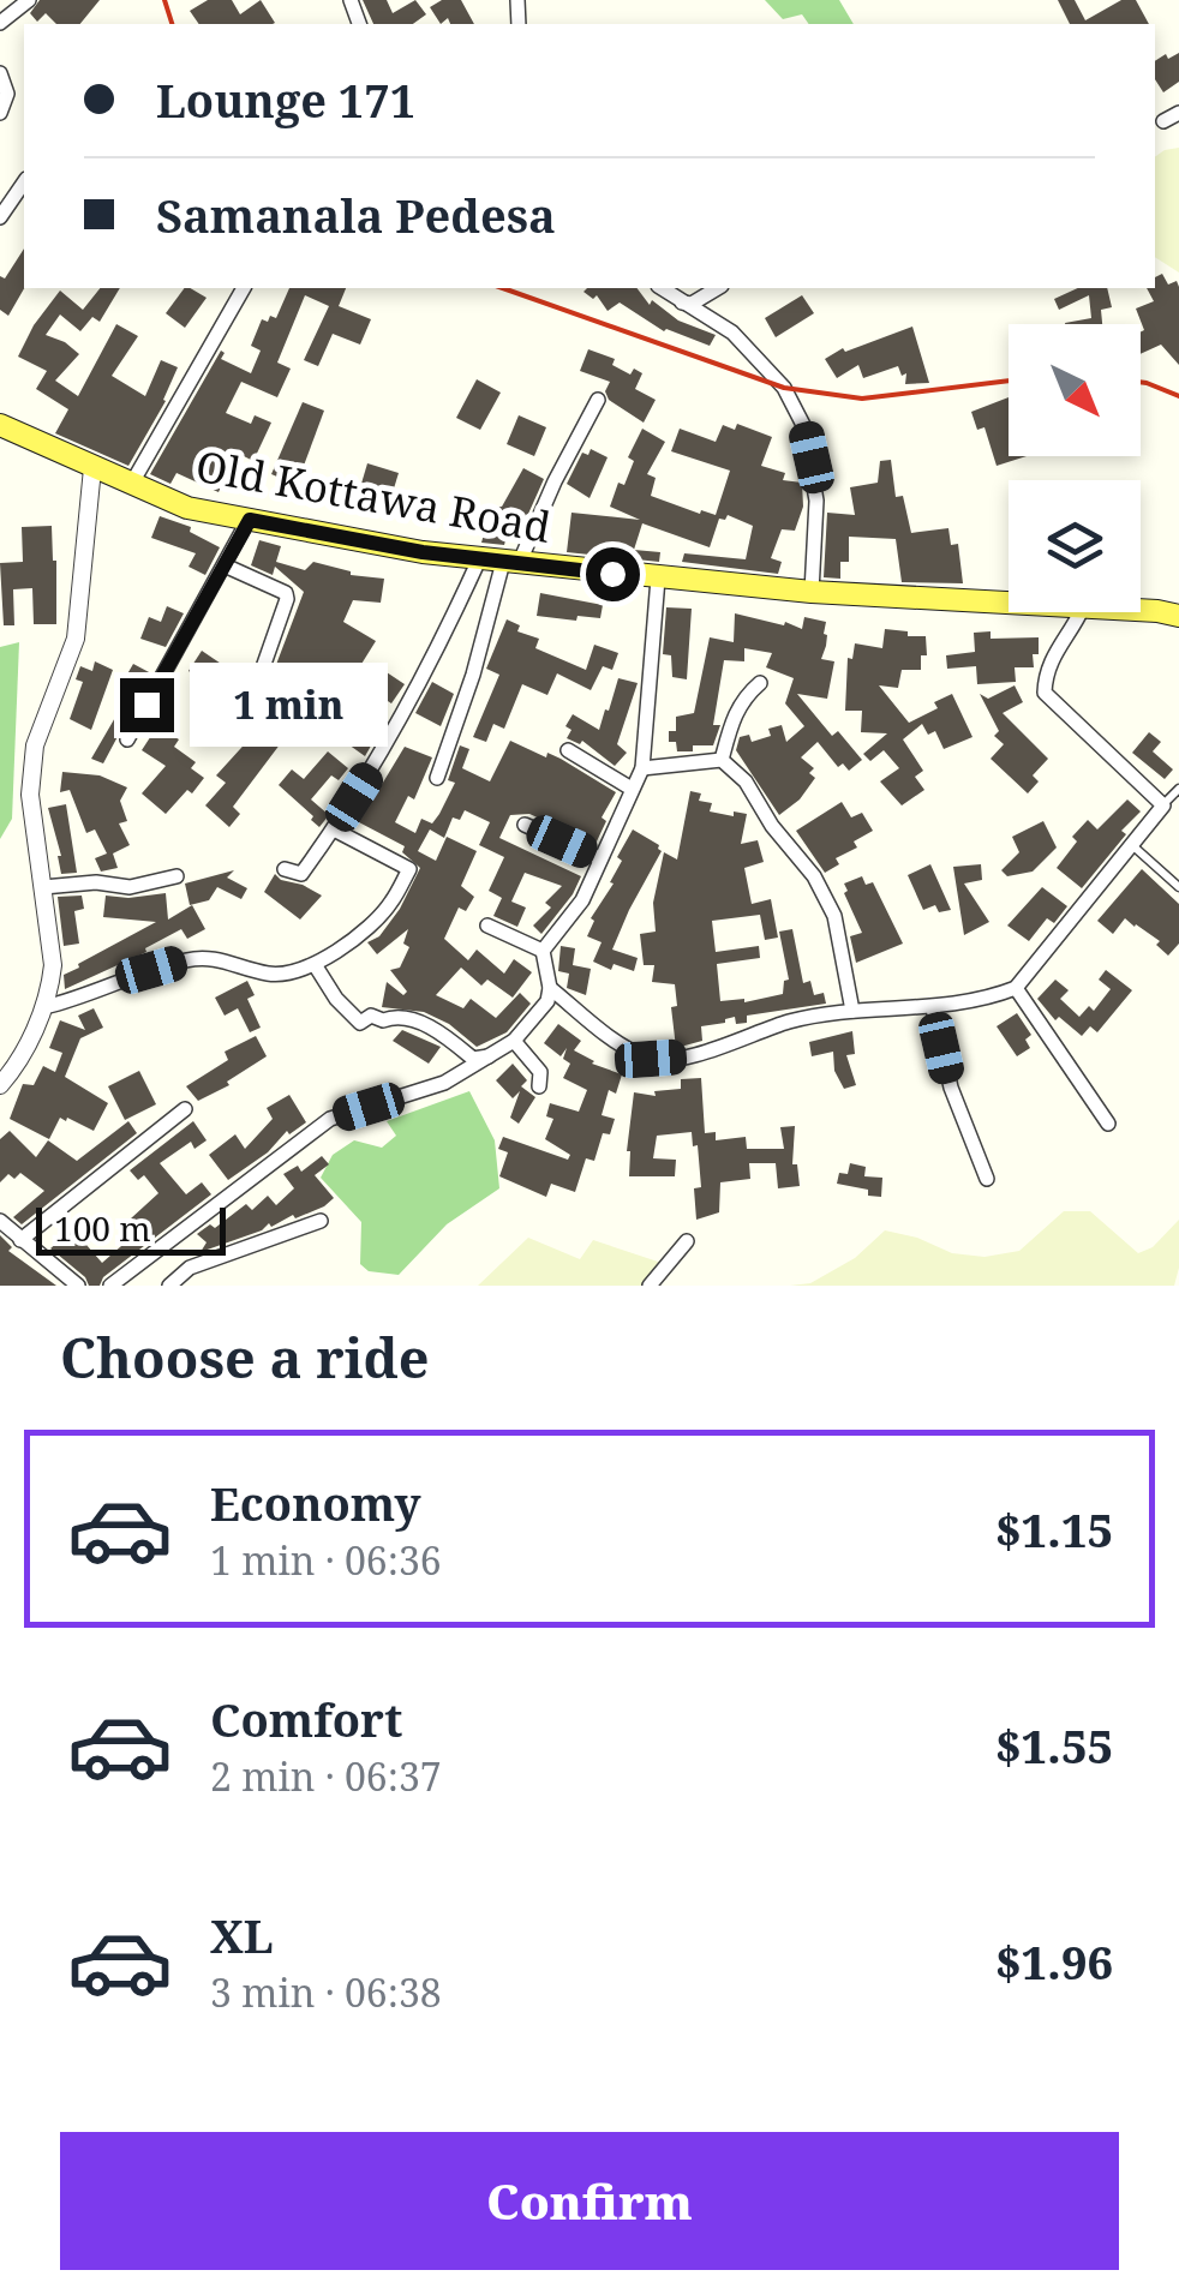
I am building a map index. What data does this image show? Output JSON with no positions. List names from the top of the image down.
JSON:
{
  "streets": {
    "main road": ["Old Kottawa Road"]
  },
  "scale_bar": "100 m",
  "north": "bottom right",
  "page": {
    "banner": ["Lounge 171", "Samanala Pedesa"],
    "bubble": "1 min",
    "scale": "100 m",
    "heading": "Choose a ride",
    "list": [
      {
        "name": "Economy",
        "note": "1 min · 06:36",
        "value": "$1.15"
      },
      {
        "name": "Comfort",
        "note": "2 min · 06:37",
        "value": "$1.55"
      },
      {
        "name": "XL",
        "note": "3 min · 06:38",
        "value": "$1.96"
      }
    ],
    "buttons": "Confirm"
  }
}
